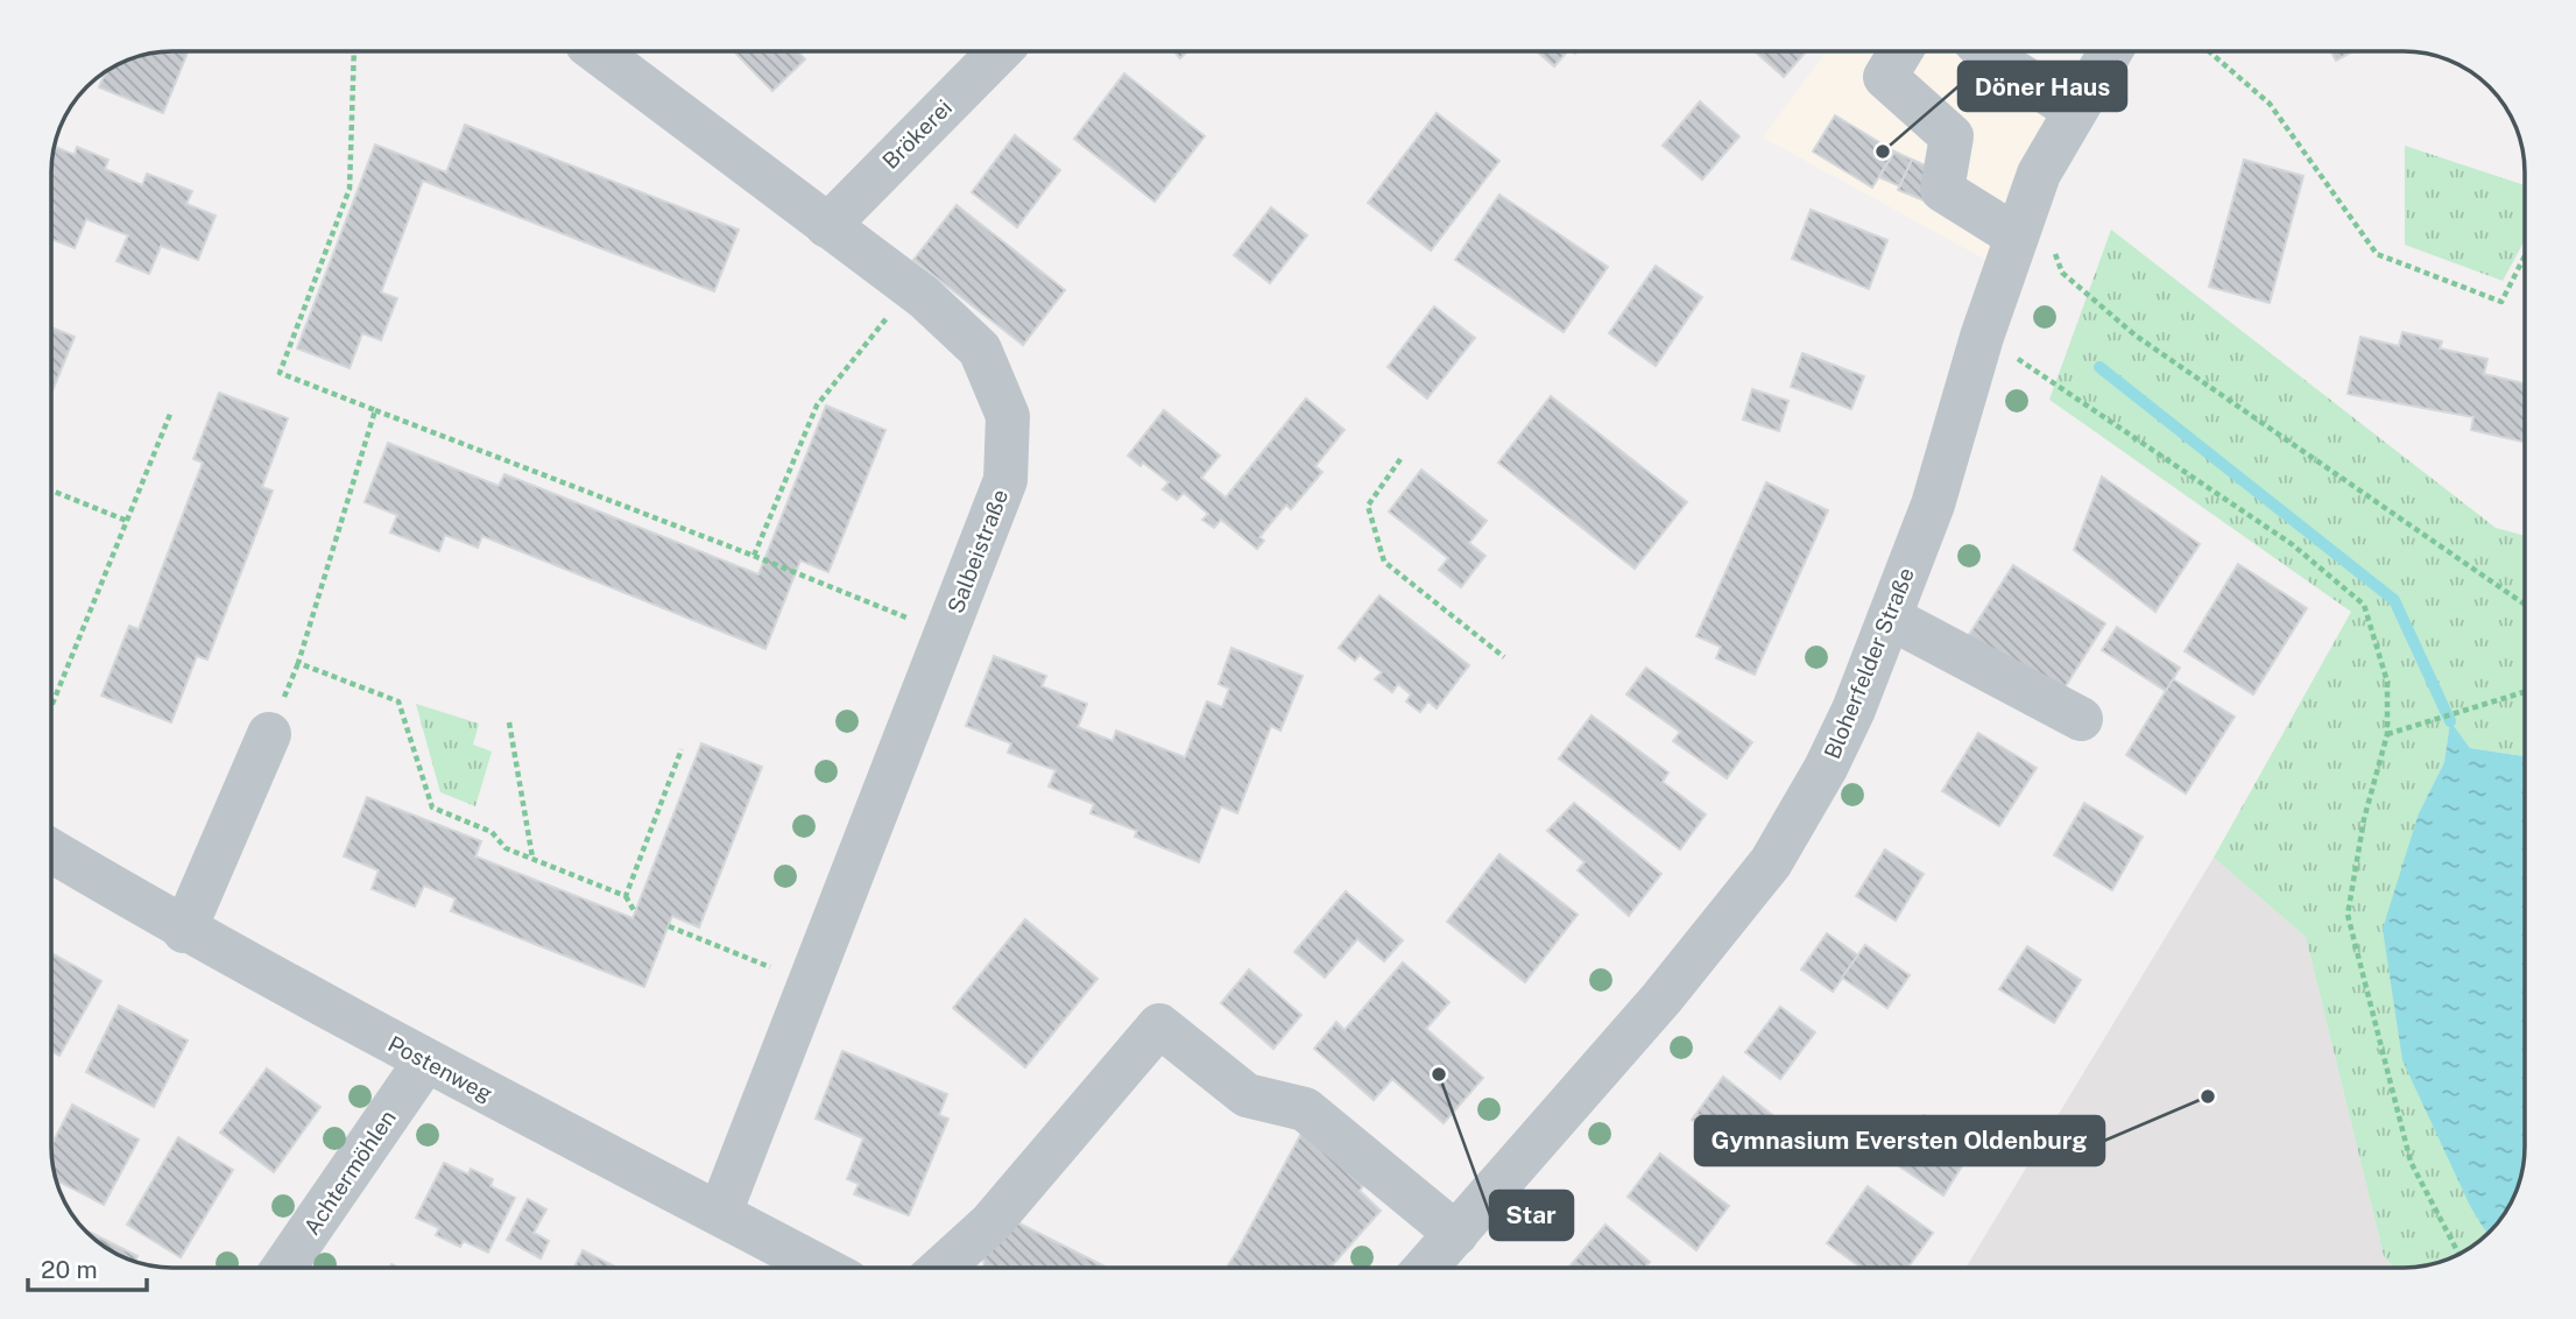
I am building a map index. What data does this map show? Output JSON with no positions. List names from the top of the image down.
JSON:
{
  "streets": {
    "street": [
      "Brökerei",
      "Salbeistraße",
      "Bloherfelder Straße",
      "Postenweg",
      "Achtermöhlen"
    ]
  },
  "crossings": [
    ["Brökerei", "Salbeistraße"],
    ["Salbeistraße", "Postenweg"],
    ["Postenweg", "Achtermöhlen"]
  ],
  "places": ["Döner Haus", "Star", "Gymnasium Eversten Oldenburg"],
  "scale_bar": "20 m"
}
